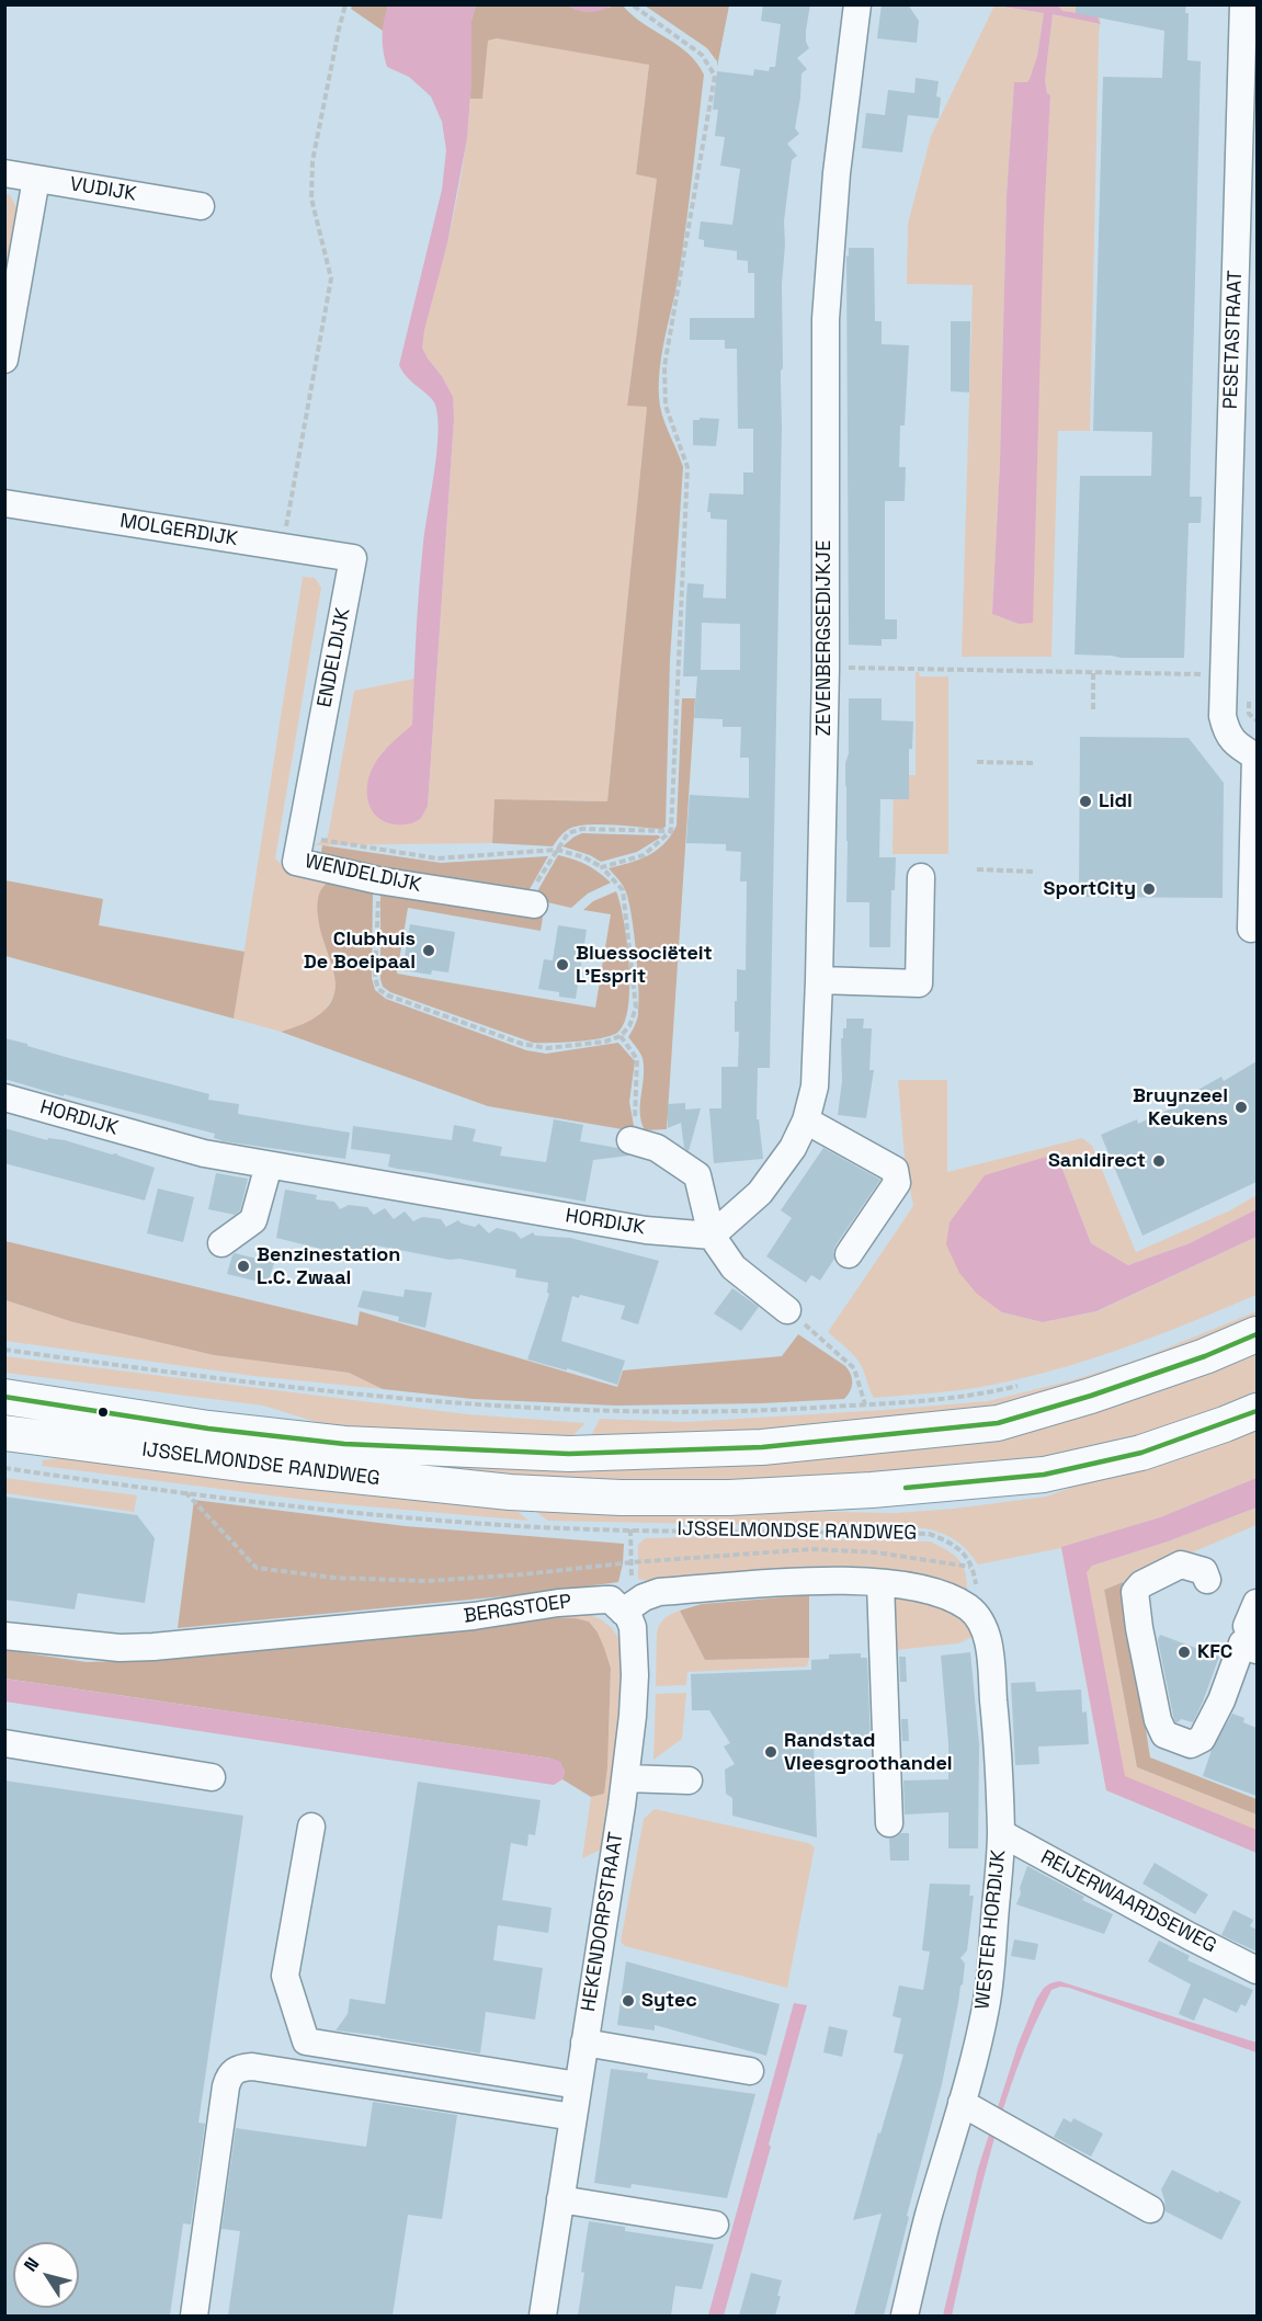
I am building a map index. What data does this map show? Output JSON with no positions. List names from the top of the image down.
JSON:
{
  "streets": {
    "main road": ["IJSSELMONDSE RANDWEG"],
    "street": [
      "VUDIJK",
      "PESETASTRAAT",
      "MOLGERDIJK",
      "ZEVENBERGSEDIJKJE",
      "ENDELDIJK",
      "WENDELDIJK",
      "HORDIJK",
      "BERGSTOEP",
      "REIJERWAARDSEWEG",
      "HEKENDORPSTRAAT",
      "WESTER HORDIJK"
    ]
  },
  "crossings": [
    ["MOLGERDIJK", "ENDELDIJK"],
    ["ZEVENBERGSEDIJKJE", "HORDIJK"],
    ["ENDELDIJK", "WENDELDIJK"],
    ["BERGSTOEP", "HEKENDORPSTRAAT"],
    ["REIJERWAARDSEWEG", "WESTER HORDIJK"]
  ],
  "places": [
    "Lidl",
    "SportCity",
    "Clubhuis De Boeipaal",
    "Bluessociëteit L'Esprit",
    "Bruynzeel Keukens",
    "Sanidirect",
    "Benzinestation L.C. Zwaal",
    "KFC",
    "Randstad Vleesgroothandel",
    "Sytec"
  ],
  "north": "top left"
}
